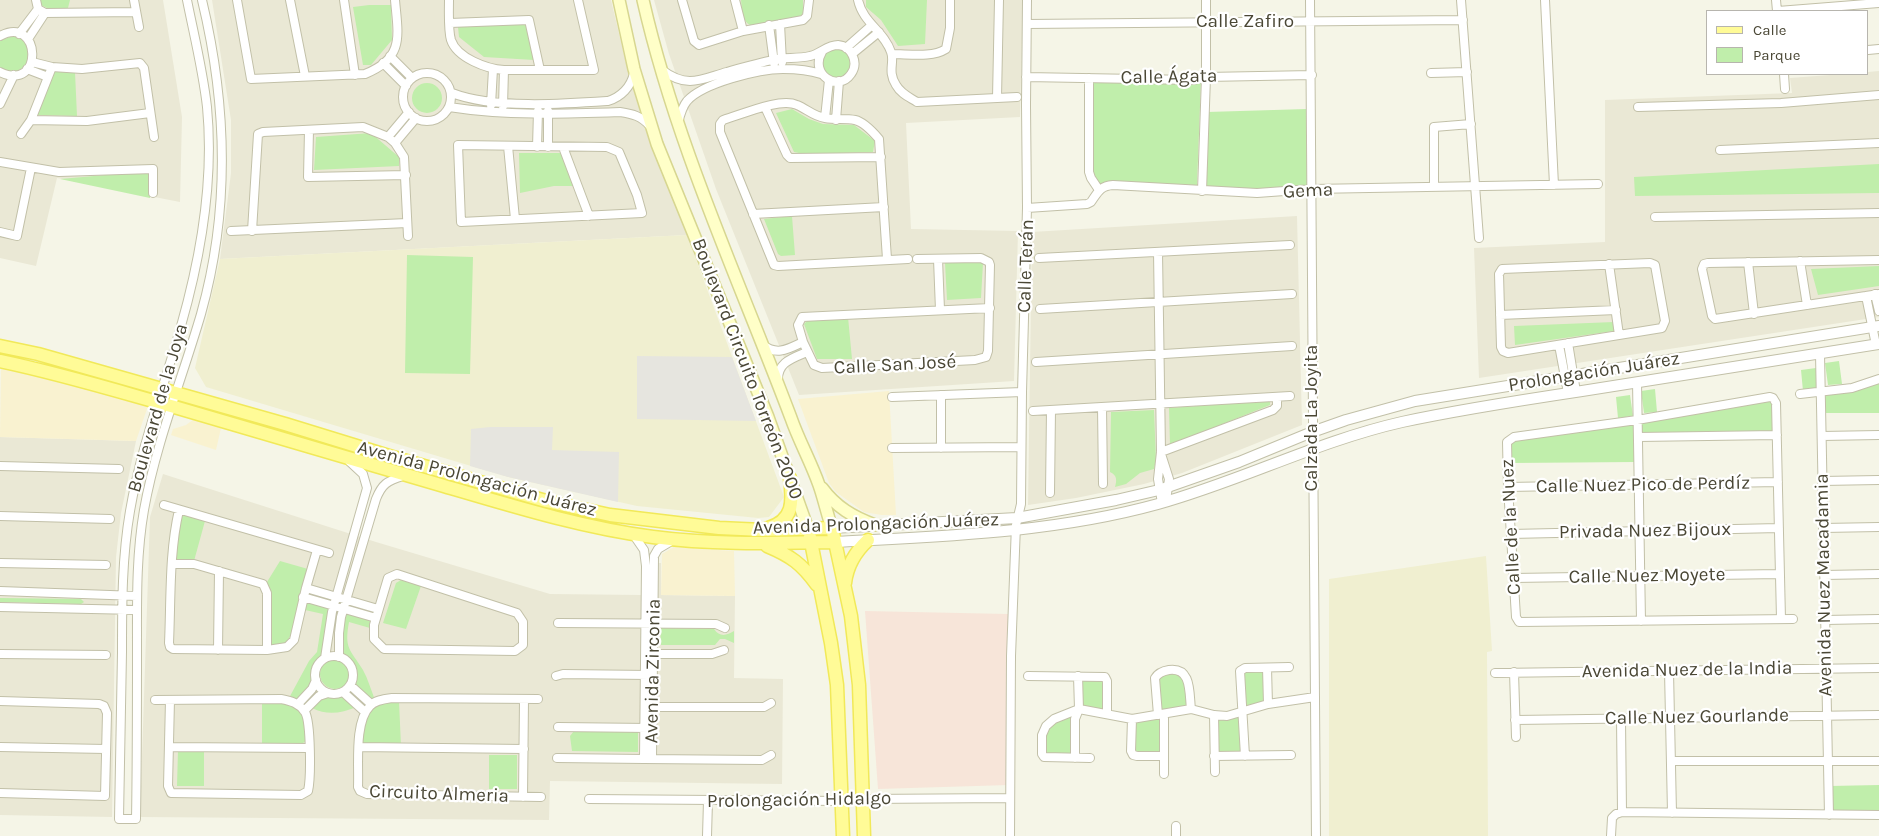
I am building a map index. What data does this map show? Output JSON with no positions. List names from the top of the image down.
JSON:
{
  "streets": {
    "main road": ["Boulevard Circuito Torreón 2000", "Avenida Prolongación Juárez"],
    "street": [
      "Calle Zafiro",
      "Calle Ágata",
      "Gema",
      "Calle Terán",
      "Calle San José",
      "Prolongación Juárez",
      "Boulevard de la Joya",
      "Calzada La Joyita",
      "Calle Nuez Pico de Perdíz",
      "Calle de la Nuez",
      "Privada Nuez Bijoux",
      "Calle Nuez Moyete",
      "Avenida Nuez Macadamia",
      "Avenida Nuez de la India",
      "Avenida Zirconia",
      "Calle Nuez Gourlande",
      "Circuito Almeria",
      "Prolongación Hidalgo"
    ]
  },
  "crossings": [
    ["Calle Zafiro", "Calle Terán"],
    ["Calle Zafiro", "Calzada La Joyita"],
    ["Calle Ágata", "Calle Terán"],
    ["Calle Ágata", "Calzada La Joyita"],
    ["Gema", "Calle Terán"],
    ["Gema", "Calzada La Joyita"],
    ["Calle Terán", "Calle San José"],
    ["Calle Terán", "Avenida Prolongación Juárez"],
    ["Calle Terán", "Prolongación Hidalgo"],
    ["Boulevard Circuito Torreón 2000", "Avenida Prolongación Juárez"],
    ["Boulevard Circuito Torreón 2000", "Prolongación Hidalgo"],
    ["Prolongación Juárez", "Calzada La Joyita"],
    ["Prolongación Juárez", "Avenida Prolongación Juárez"],
    ["Prolongación Juárez", "Avenida Nuez Macadamia"],
    ["Boulevard de la Joya", "Avenida Prolongación Juárez"],
    ["Calzada La Joyita", "Avenida Prolongación Juárez"],
    ["Avenida Prolongación Juárez", "Avenida Zirconia"],
    ["Calle Nuez Pico de Perdíz", "Calle de la Nuez"],
    ["Calle de la Nuez", "Privada Nuez Bijoux"],
    ["Calle de la Nuez", "Calle Nuez Moyete"],
    ["Avenida Nuez Macadamia", "Avenida Nuez de la India"],
    ["Avenida Nuez Macadamia", "Calle Nuez Gourlande"]
  ],
  "legend": ["Calle", "Parque"]
}
